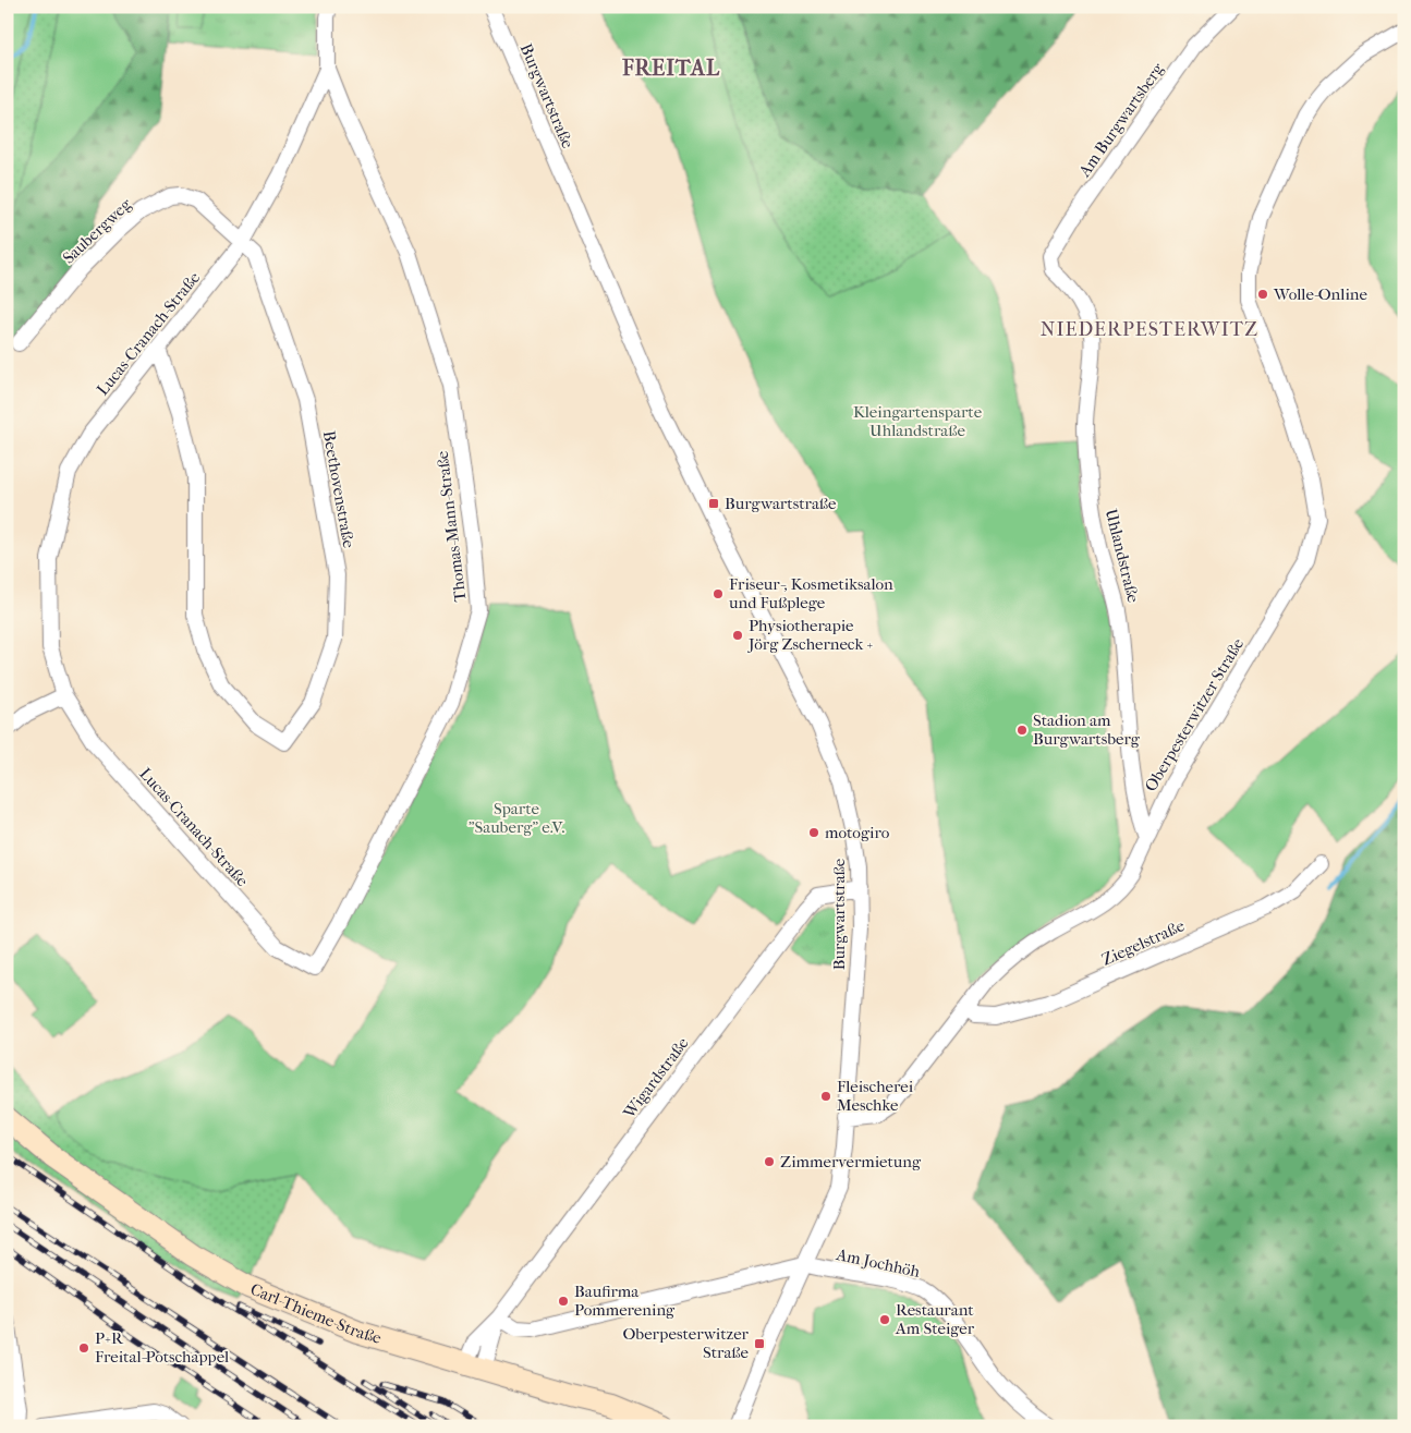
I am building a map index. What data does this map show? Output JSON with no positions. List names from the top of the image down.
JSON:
{
  "streets": {
    "main road": ["Carl-Thieme-Straße"],
    "street": [
      "Burgwartstraße",
      "Am Burgwartsberg",
      "Saubergweg",
      "Lucas-Cranach-Straße",
      "Beethovenstraße",
      "Thomas-Mann-Straße",
      "Uhlandstraße",
      "Oberpesterwitzer Straße",
      "Ziegelstraße",
      "Wigardstraße",
      "Am Jochhöh"
    ]
  },
  "crossings": [
    ["Burgwartstraße", "Oberpesterwitzer Straße"],
    ["Burgwartstraße", "Wigardstraße"],
    ["Am Burgwartsberg", "Uhlandstraße"],
    ["Saubergweg", "Lucas-Cranach-Straße"],
    ["Saubergweg", "Beethovenstraße"],
    ["Lucas-Cranach-Straße", "Beethovenstraße"],
    ["Lucas-Cranach-Straße", "Thomas-Mann-Straße"],
    ["Uhlandstraße", "Oberpesterwitzer Straße"],
    ["Oberpesterwitzer Straße", "Ziegelstraße"],
    ["Wigardstraße", "Carl-Thieme-Straße"]
  ],
  "districts": ["FREITAL", "NIEDERPESTERWITZ"],
  "parks": ["Kleingartensparte Uhlandstraße", "Sparte \"Sauberg\" e.V."],
  "places": {
    "other": [
      "Wolle-Online",
      "Friseur-, Kosmetiksalon und Fußplege",
      "Physiotherapie Jörg Zscherneck +",
      "Stadion am Burgwartsberg",
      "motogiro",
      "Fleischerei Meschke",
      "Zimmervermietung",
      "Baufirma Pommerening",
      "Restaurant Am Steiger",
      "P+R Freital-Potschappel"
    ],
    "transit": ["Burgwartstraße", "Oberpesterwitzer Straße"]
  }
}
